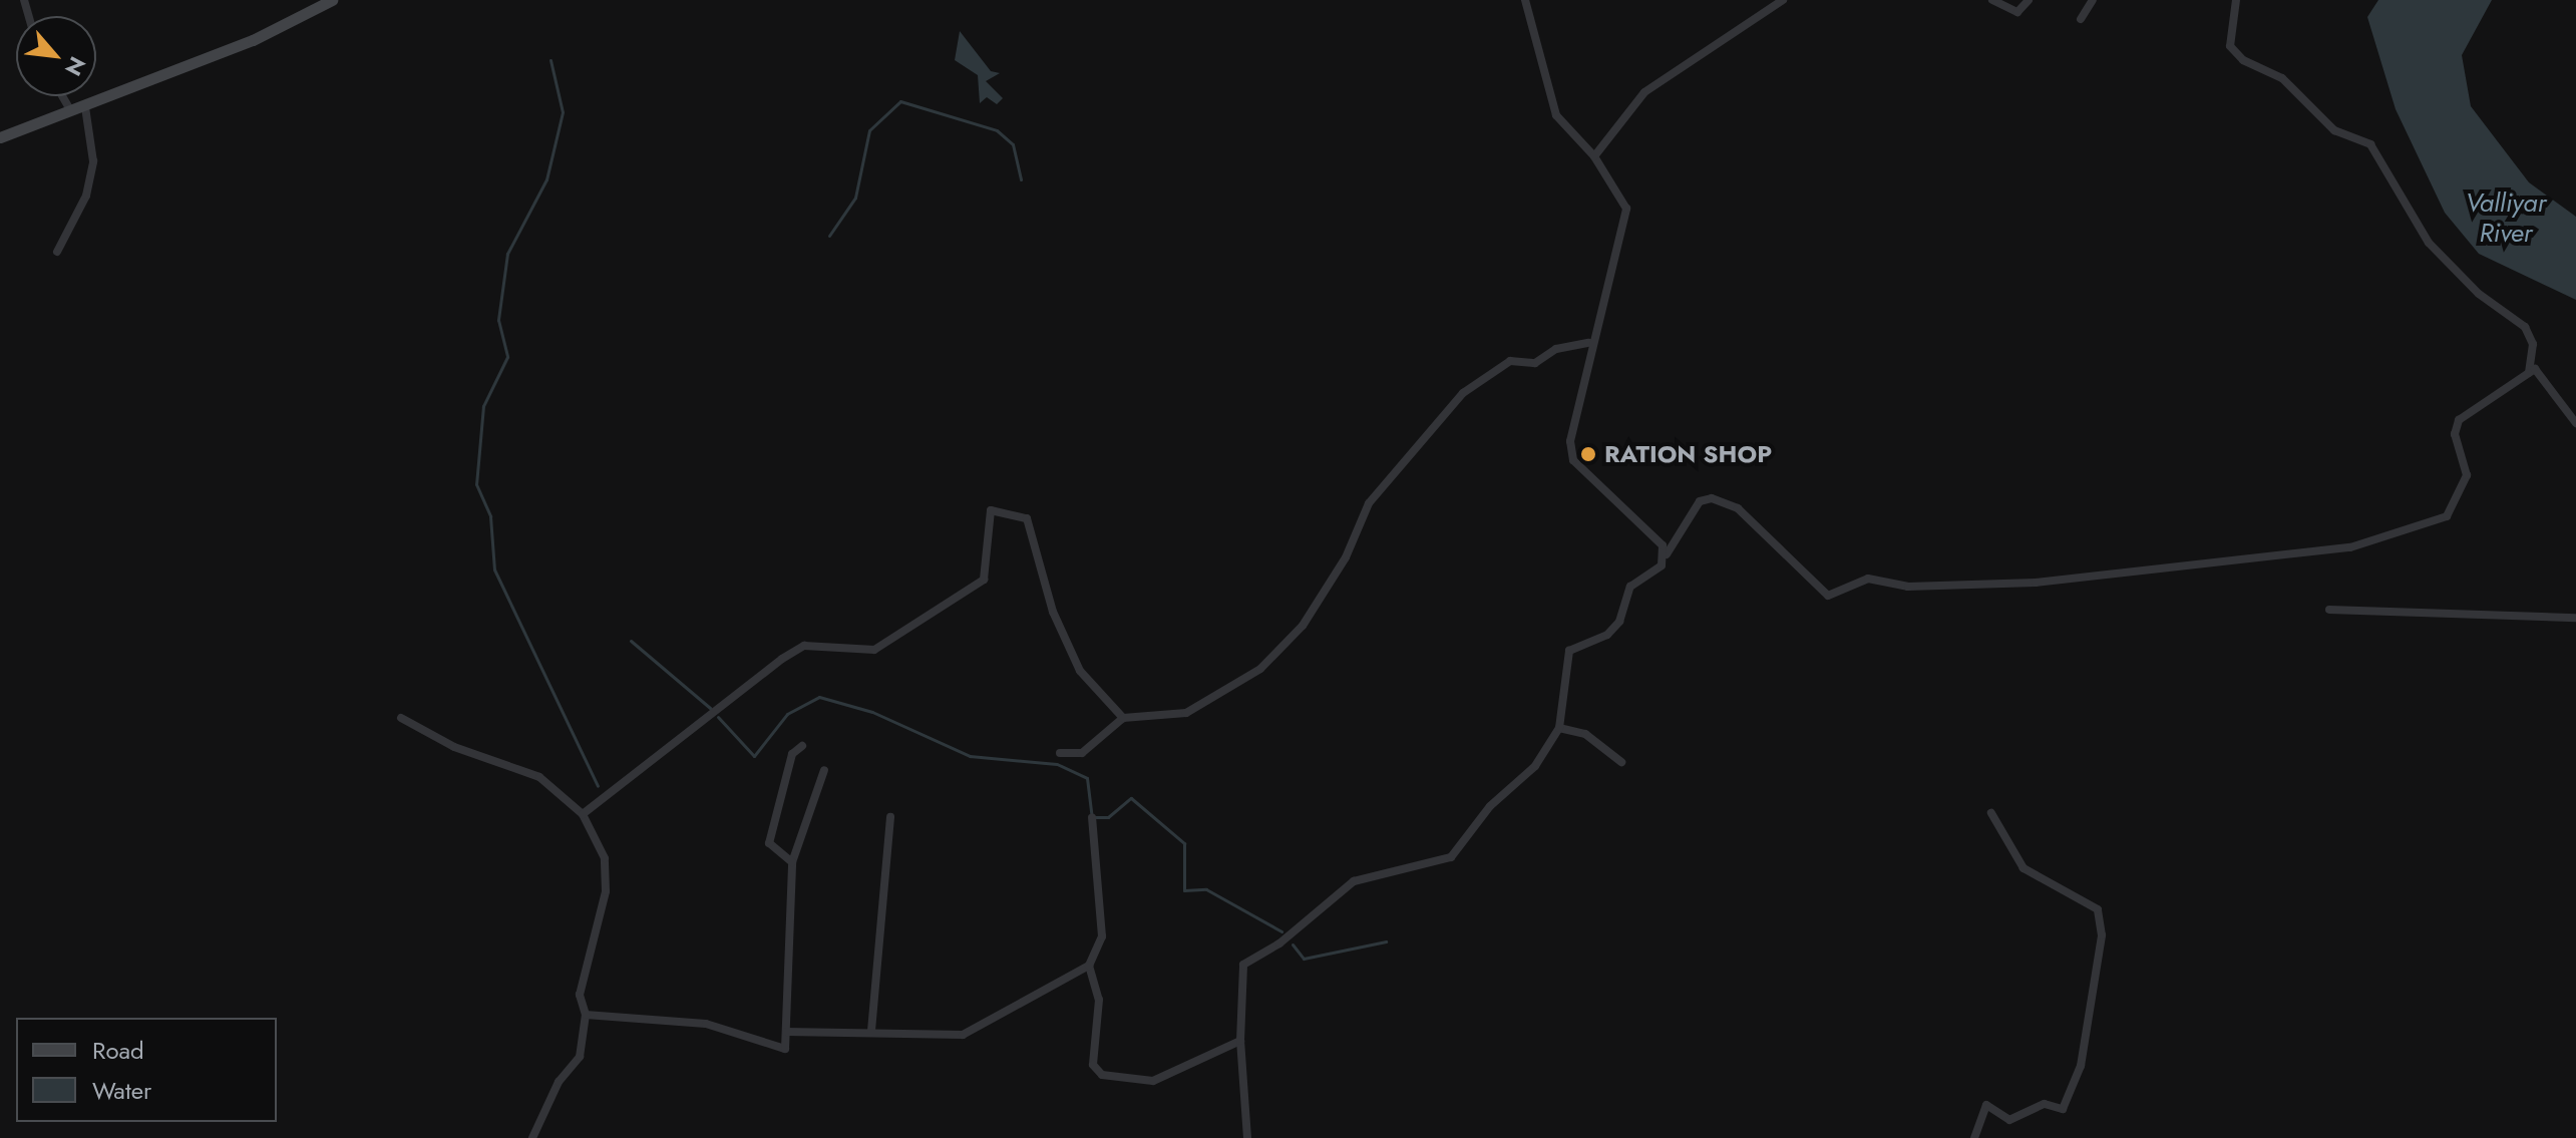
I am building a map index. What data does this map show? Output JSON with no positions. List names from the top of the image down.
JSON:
{
  "water": ["Valliyar River"],
  "places": ["RATION SHOP"],
  "legend": ["Road", "Water"],
  "north": "bottom right"
}
